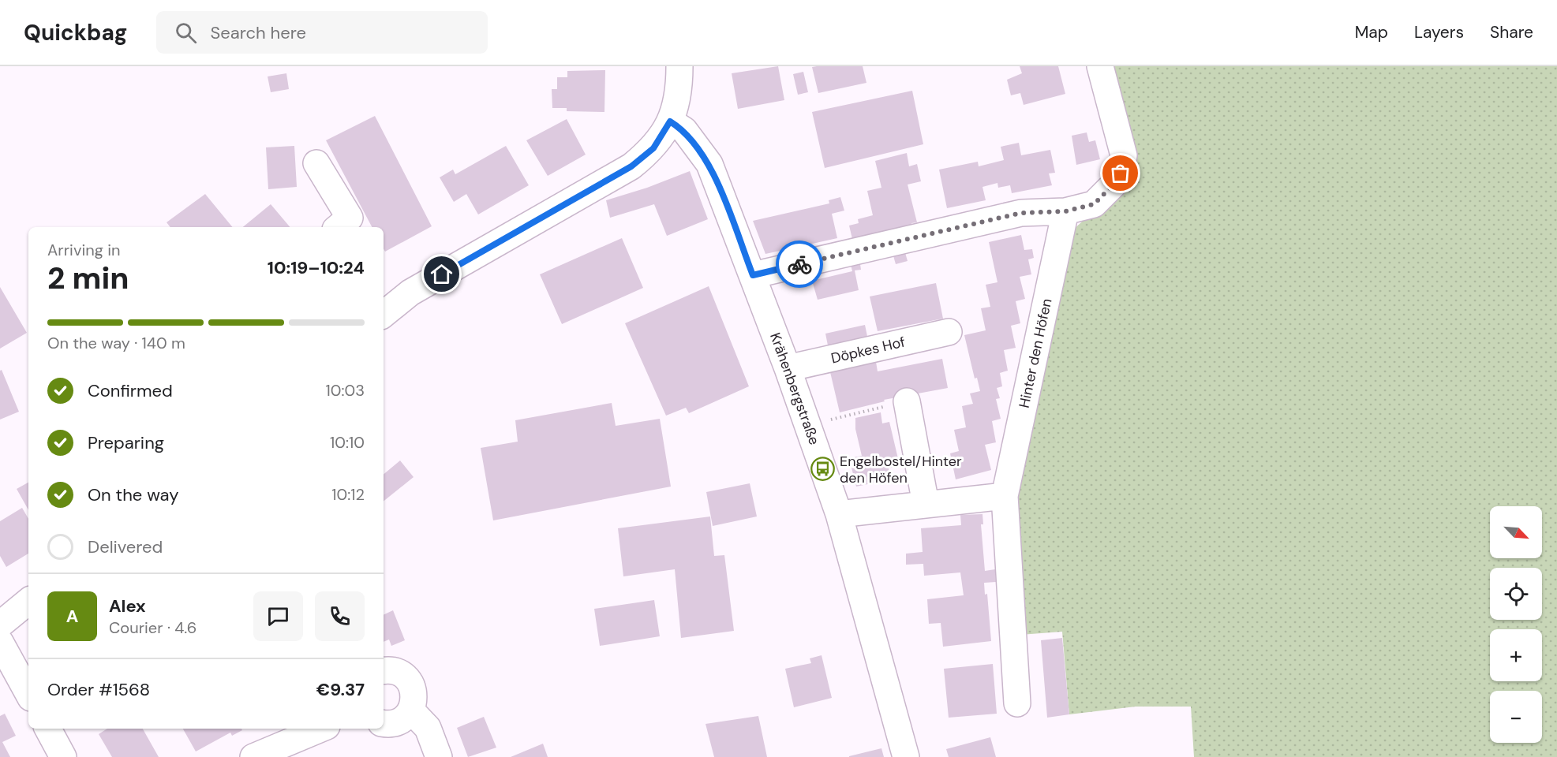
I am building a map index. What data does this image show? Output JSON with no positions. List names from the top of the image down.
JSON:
{
  "streets": {
    "street": ["Döpkes Hof", "Hinter den Höfen", "Krähenbergstraße"]
  },
  "crossings": [
    ["Döpkes Hof", "Krähenbergstraße"]
  ],
  "places": {
    "bus stop": ["Engelbostel/Hinter den Höfen"]
  },
  "north": "bottom right",
  "page": {
    "header": "Quickbag",
    "search": "Search here",
    "nav": ["Map", "Layers", "Share"],
    "heading": ["2 min", "Arriving in", "10:19–10:24"],
    "panel": [
      "Alex",
      "Courier · 4.6",
      "Order #1568",
      "€9.37"
    ],
    "bar": "On the way · 140 m",
    "list": [
      ["Confirmed", "10:03"],
      ["Preparing", "10:10"],
      ["On the way", "10:12"],
      "Delivered"
    ],
    "map_buttons": ["+", "−"],
    "round": "A"
  }
}
